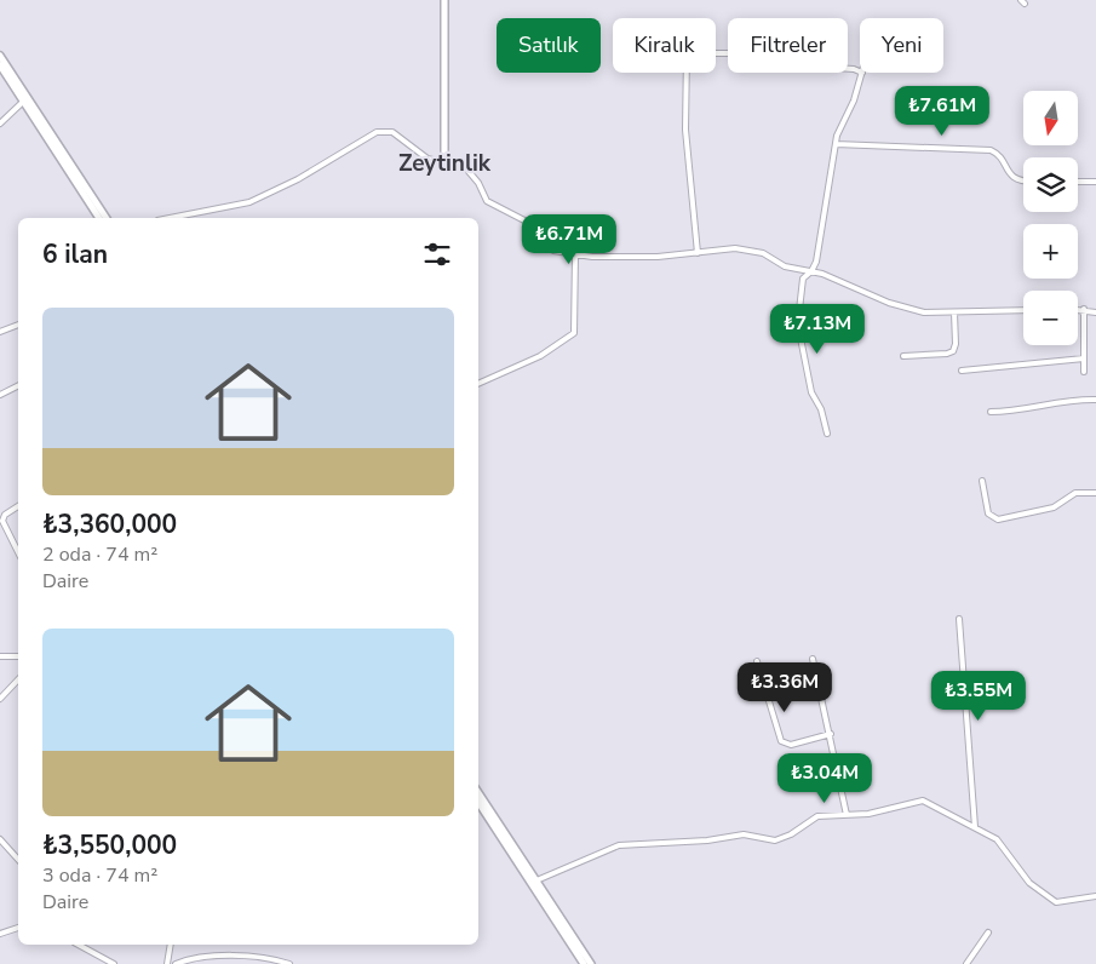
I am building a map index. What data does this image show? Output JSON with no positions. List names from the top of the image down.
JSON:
{
  "districts": ["Zeytinlik"],
  "north": "bottom",
  "page": {
    "chip": [
      "Satılık",
      "Kiralık",
      "Filtreler",
      "Yeni"
    ],
    "price": [
      "₺7.61M",
      "₺6.71M",
      "₺7.13M",
      "₺3.36M",
      "₺3.55M",
      "₺3.04M"
    ],
    "map_buttons": ["+", "−"],
    "heading": "6 ilan",
    "list": [
      {
        "name": "₺3,360,000",
        "note": "2 oda · 74 m² · Daire"
      },
      {
        "name": "₺3,550,000",
        "note": "3 oda · 74 m² · Daire"
      }
    ]
  }
}
